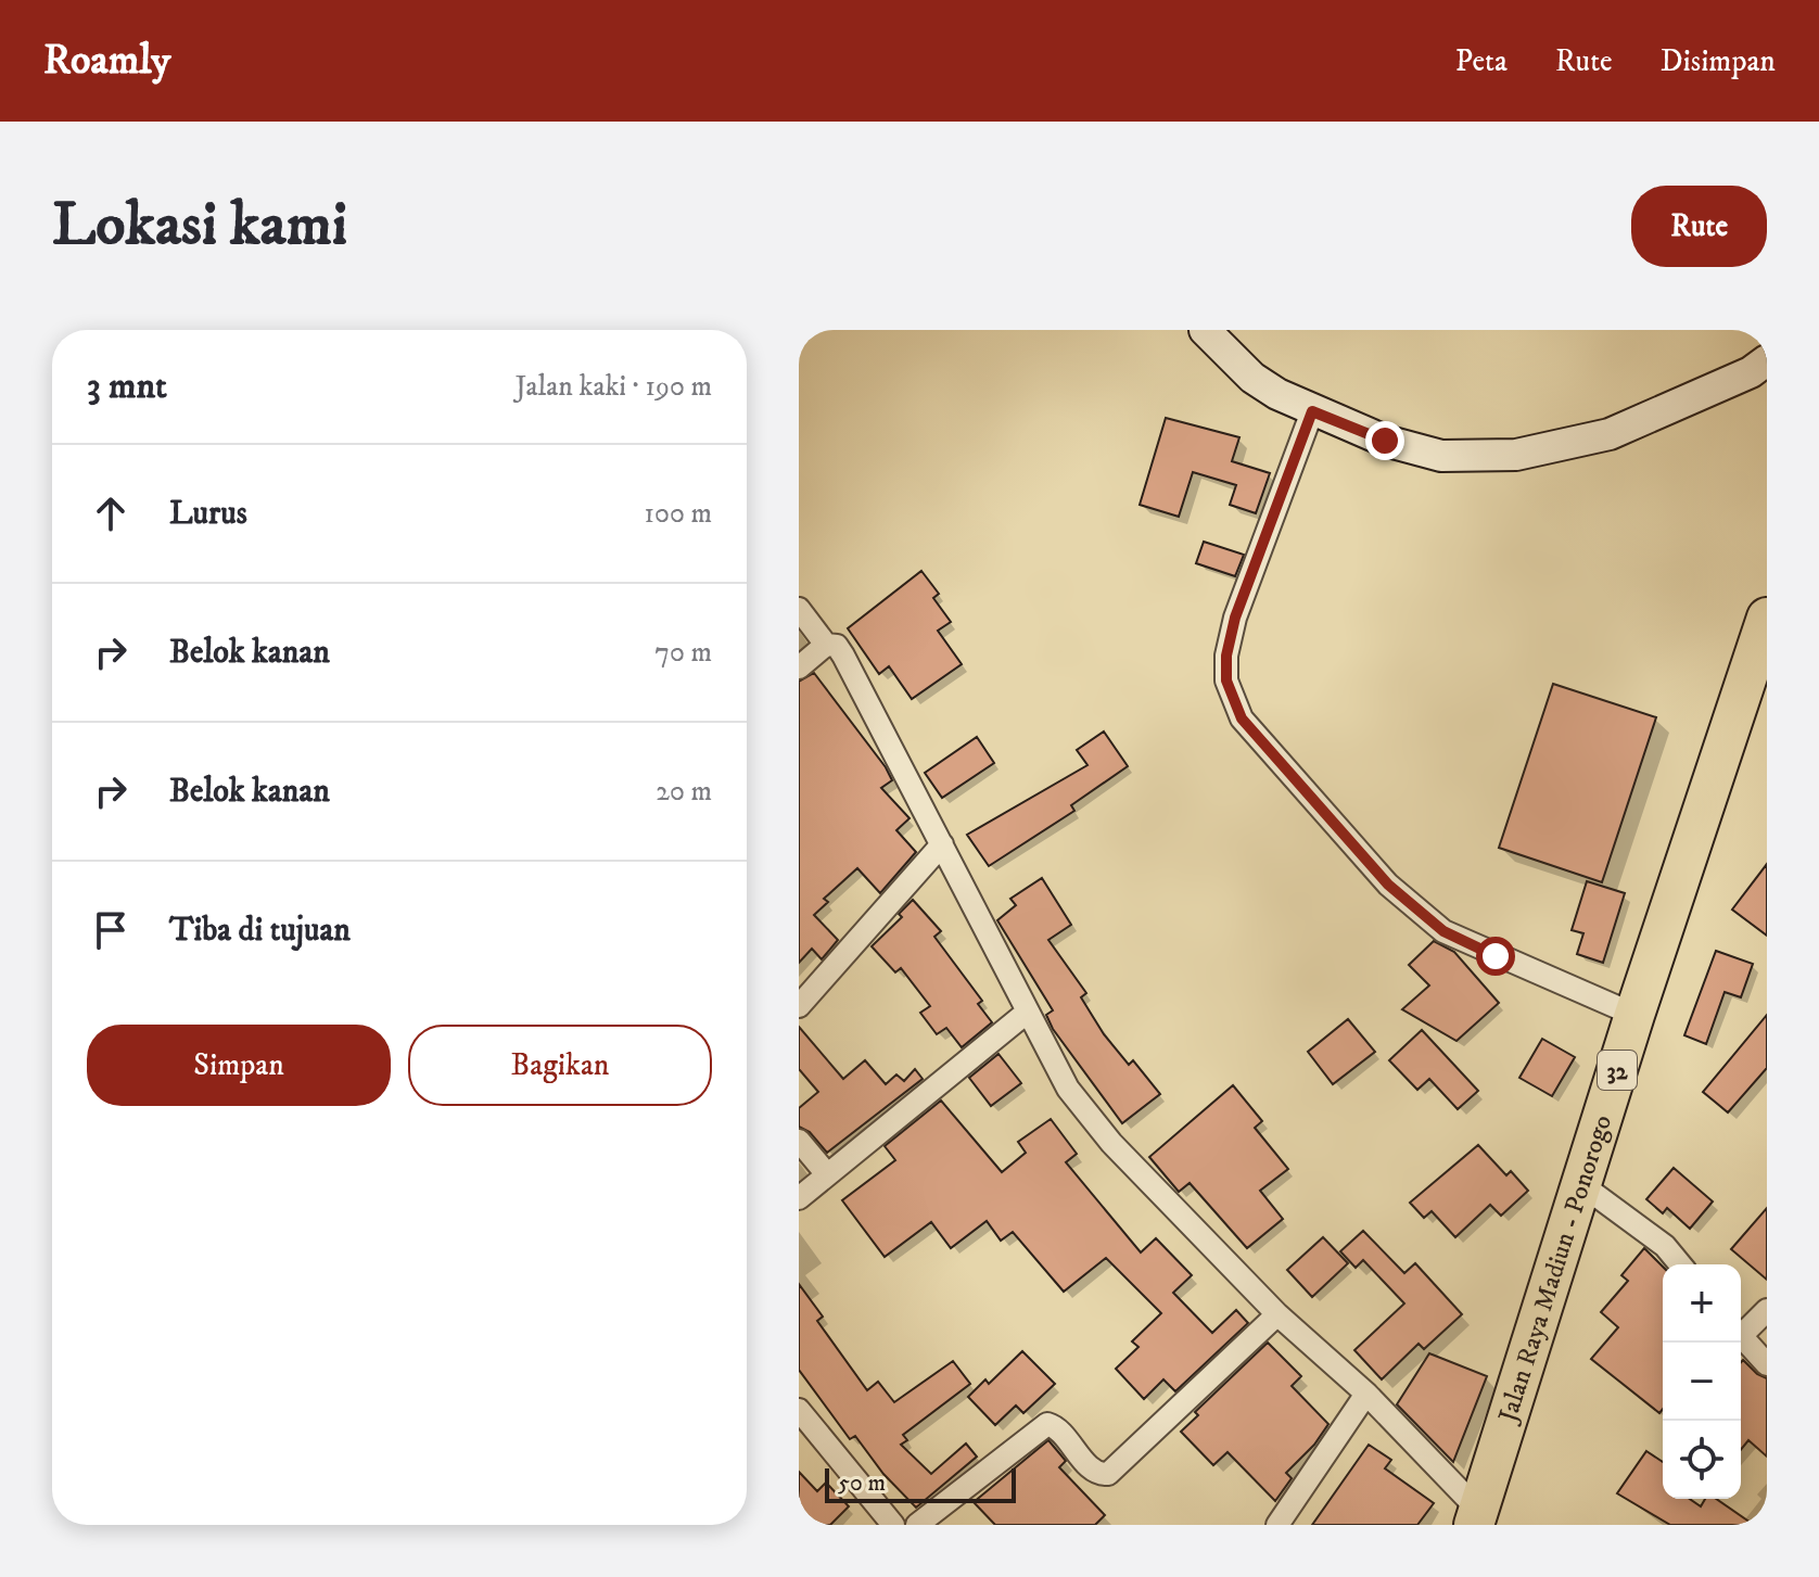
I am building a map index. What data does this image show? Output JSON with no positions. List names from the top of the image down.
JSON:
{
  "streets": {
    "highway": ["32", "Jalan Raya Madiun - Ponorogo"]
  },
  "scale_bar": "50 m",
  "page": {
    "header": "Roamly",
    "nav": ["Peta", "Rute", "Disimpan"],
    "buttons": [
      "Rute",
      ["Simpan", "Bagikan"]
    ],
    "title": "Lokasi kami",
    "heading": ["3 mnt", "Jalan kaki · 190 m"],
    "list": [
      ["Lurus", "100 m"],
      ["Belok kanan", "70 m"],
      ["Belok kanan", "20 m"],
      "Tiba di tujuan"
    ],
    "map_buttons": ["+", "−"],
    "scale": "50 m"
  }
}
